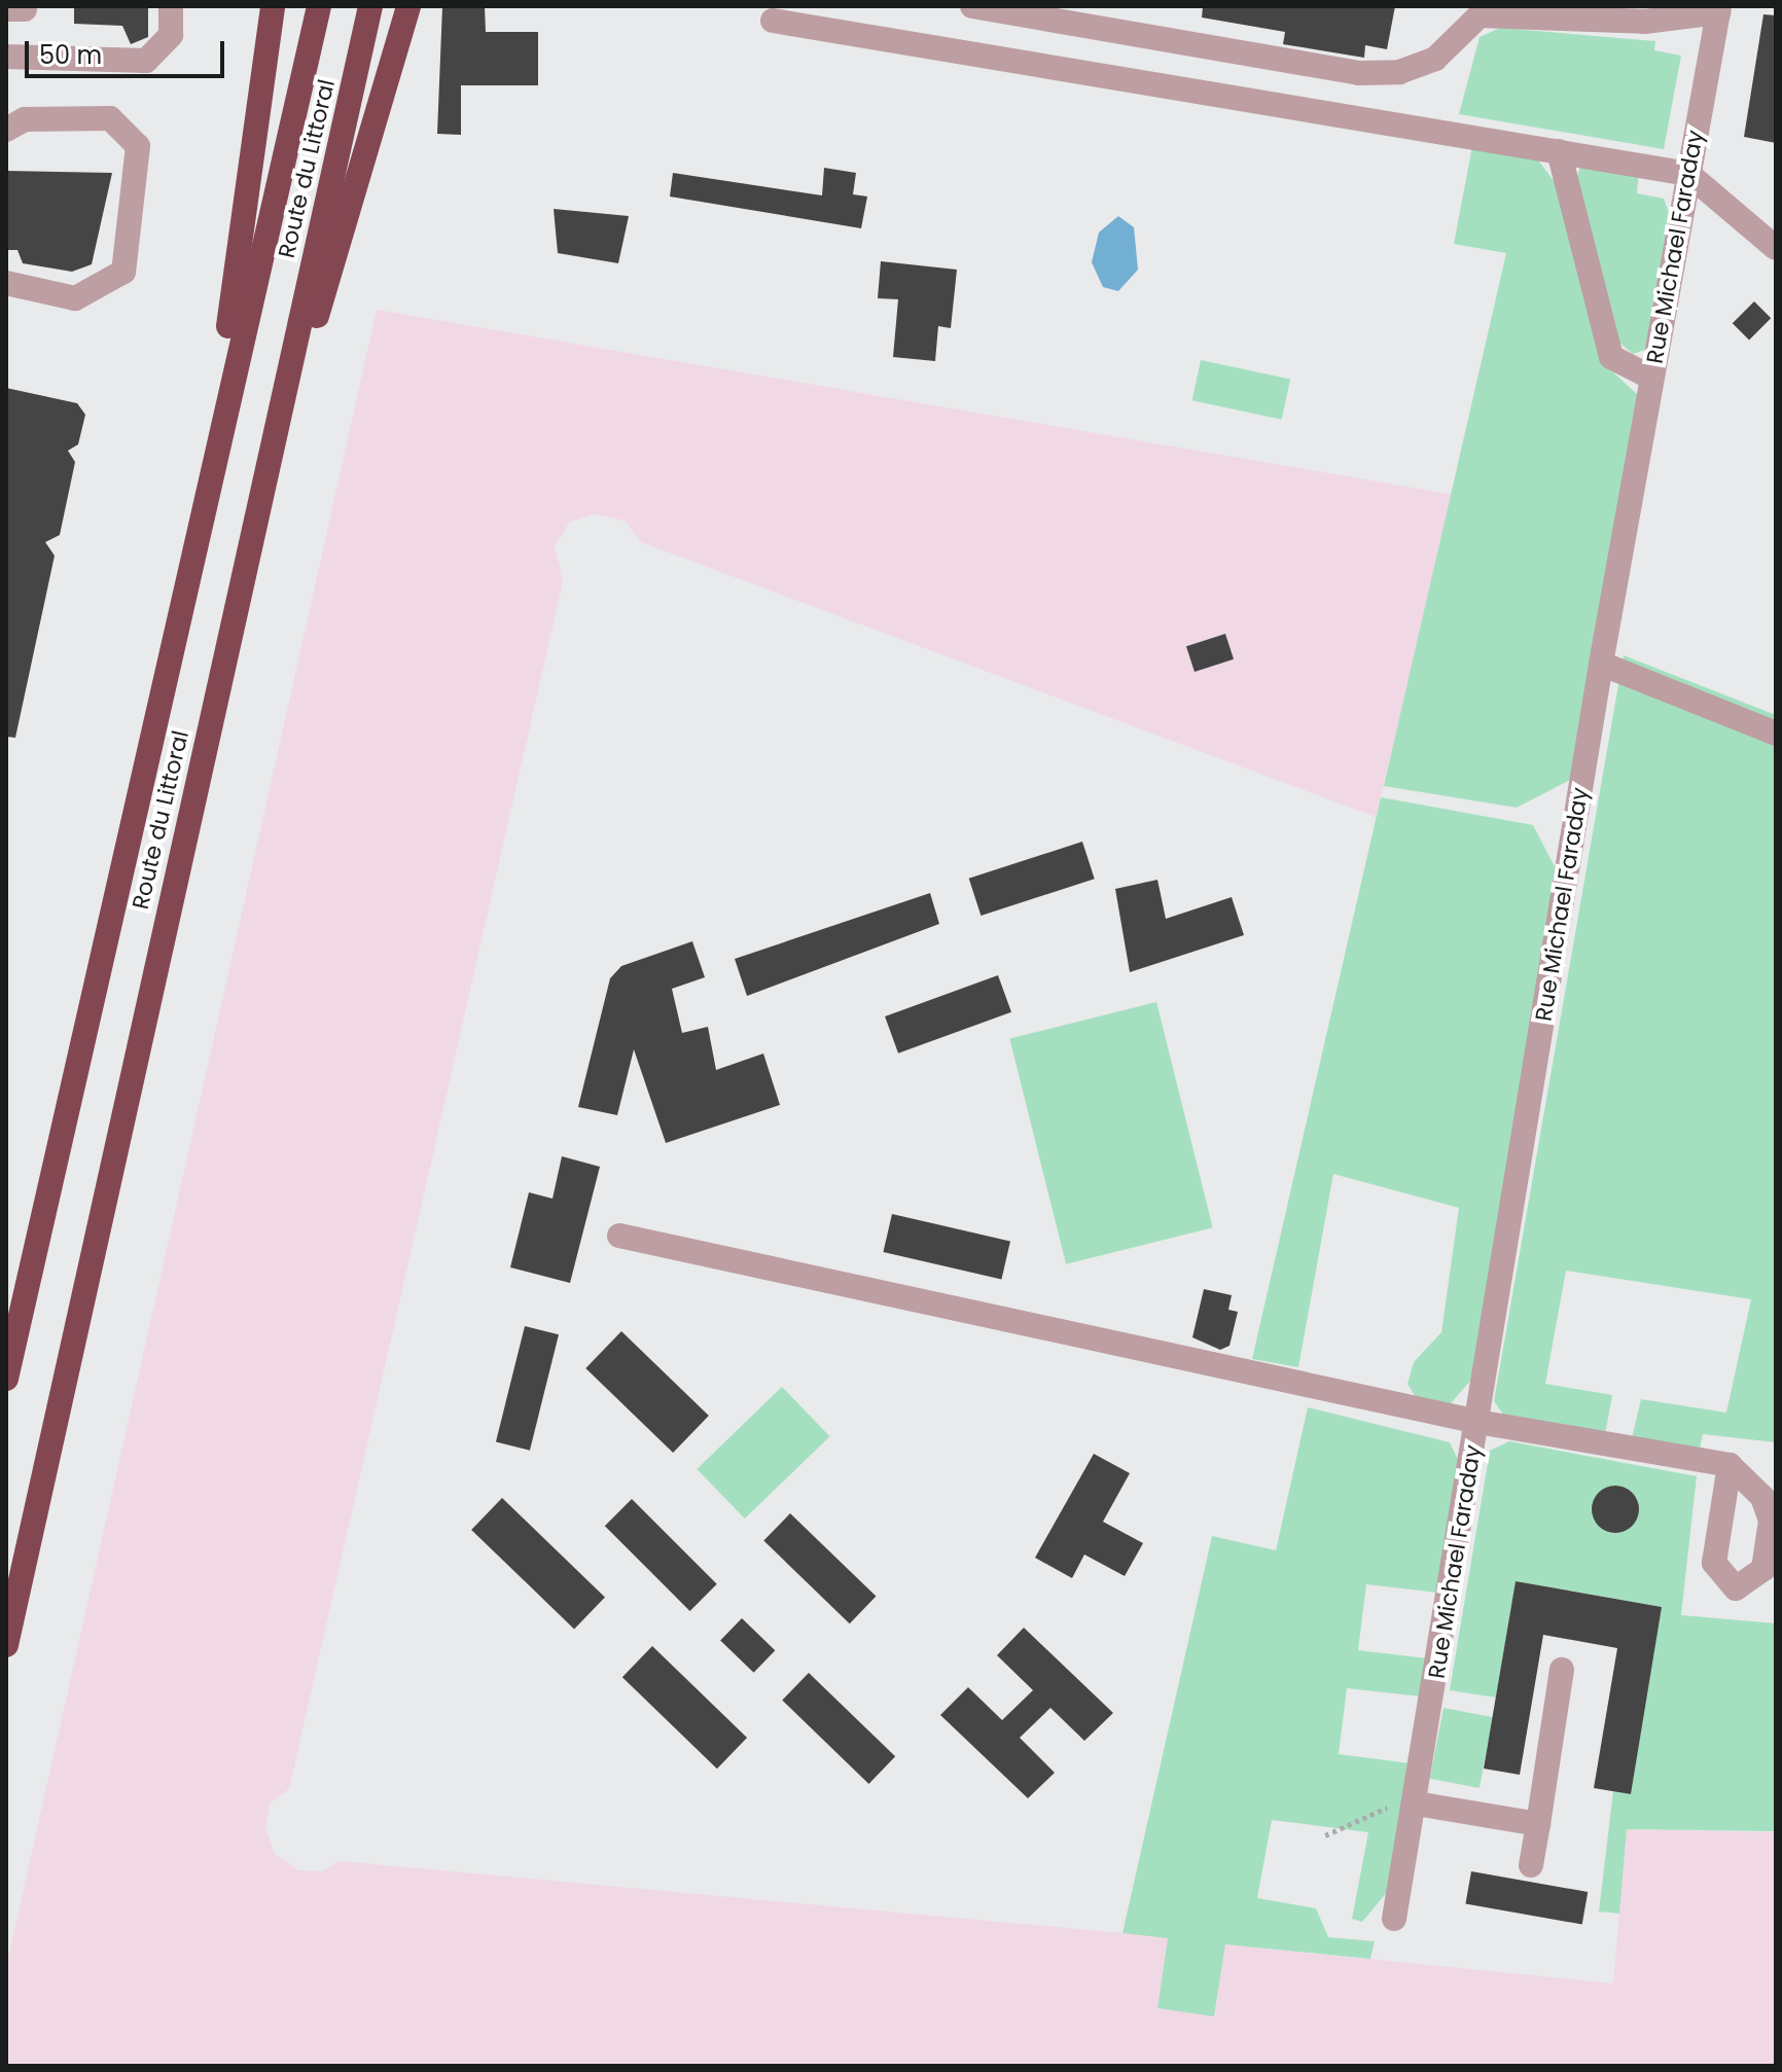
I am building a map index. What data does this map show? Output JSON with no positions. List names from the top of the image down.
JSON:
{
  "streets": {
    "highway": ["Route du Littoral"],
    "street": ["Rue Michael Faraday"]
  },
  "scale_bar": "50 m"
}
